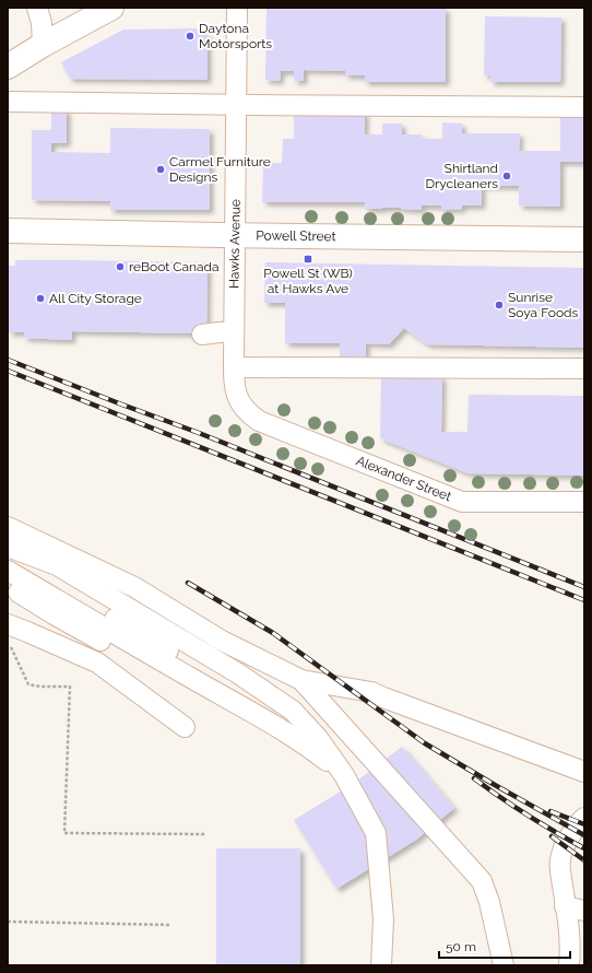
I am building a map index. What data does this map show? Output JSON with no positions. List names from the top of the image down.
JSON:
{
  "streets": {
    "main road": ["Powell Street"],
    "street": ["Hawks Avenue", "Alexander Street"]
  },
  "crossings": [
    ["Powell Street", "Hawks Avenue"],
    ["Hawks Avenue", "Alexander Street"]
  ],
  "places": {
    "other": [
      "Daytona Motorsports",
      "Carmel Furniture Designs",
      "Shirtland Drycleaners",
      "reBoot Canada",
      "All City Storage",
      "Sunrise Soya Foods"
    ],
    "transit": ["Powell St (WB) at Hawks Ave"]
  },
  "scale_bar": "50 m"
}
